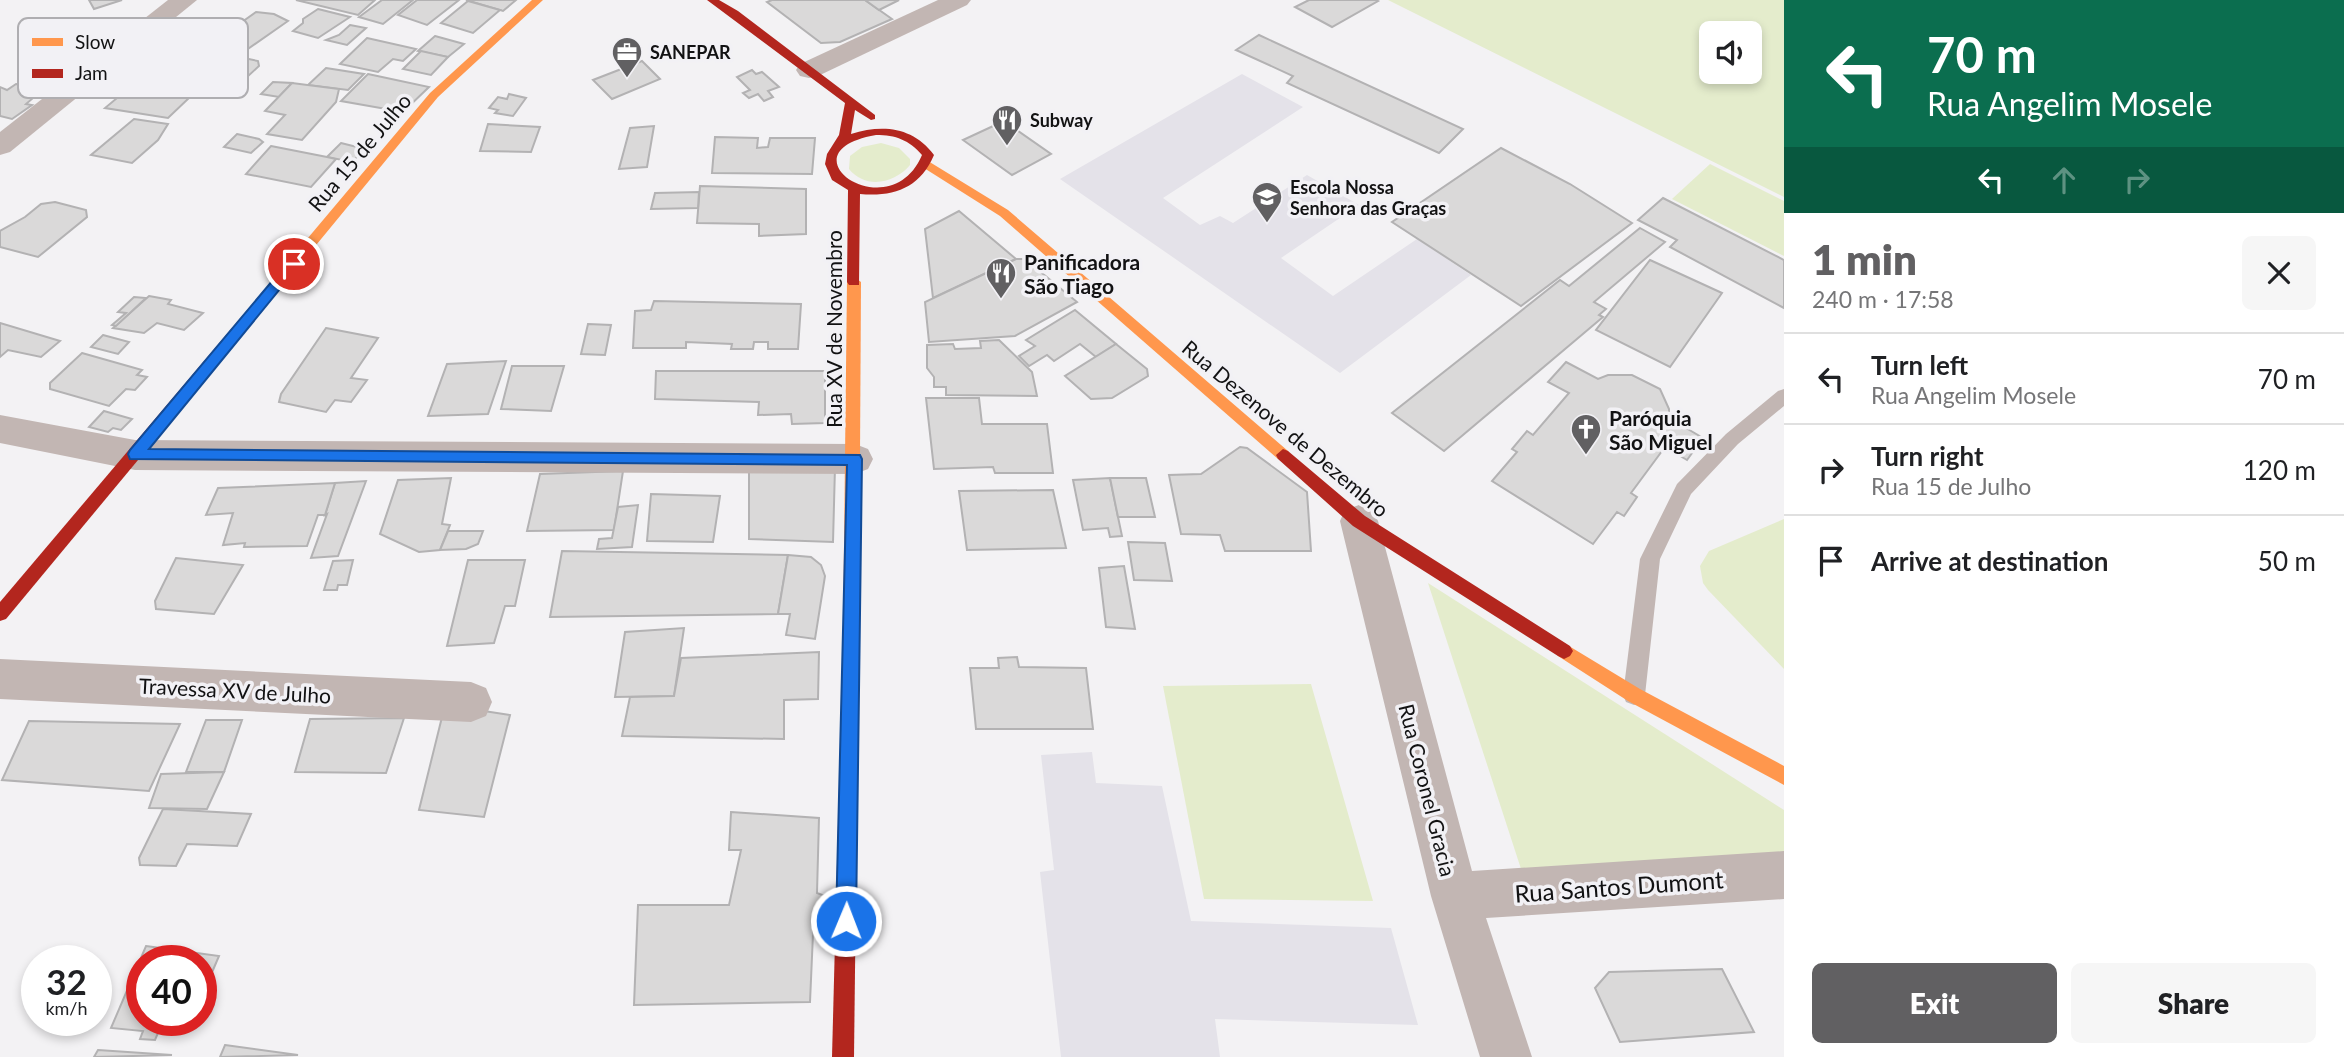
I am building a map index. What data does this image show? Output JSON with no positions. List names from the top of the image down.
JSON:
{
  "streets": {
    "street": [
      "Rua 15 de Julho",
      "Rua XV de Novembro",
      "Rua Dezenove de Dezembro",
      "Travessa XV de Julho",
      "Rua Coronel Gracia",
      "Rua Santos Dumont"
    ]
  },
  "crossings": [
    ["Rua XV de Novembro", "Rua Dezenove de Dezembro"],
    ["Rua Dezenove de Dezembro", "Rua Coronel Gracia"],
    ["Rua Coronel Gracia", "Rua Santos Dumont"]
  ],
  "places": {
    "office": ["SANEPAR"],
    "restaurant": ["Subway", "Panificadora São Tiago"],
    "school or university": ["Escola Nossa Senhora das Graças"],
    "church": ["Paróquia São Miguel"]
  },
  "legend": ["Slow", "Jam"],
  "page": {
    "turn": ["70 m", "Rua Angelim Mosele"],
    "heading": ["1 min", "240 m · 17:58"],
    "list": [
      {
        "name": "Turn left",
        "note": "Rua Angelim Mosele",
        "value": "70 m"
      },
      {
        "name": "Turn right",
        "note": "Rua 15 de Julho",
        "value": "120 m"
      },
      {
        "name": "Arrive at destination",
        "value": "50 m"
      }
    ],
    "speed": "32 km/h",
    "limit": "40",
    "buttons": ["Exit", "Share"]
  }
}
